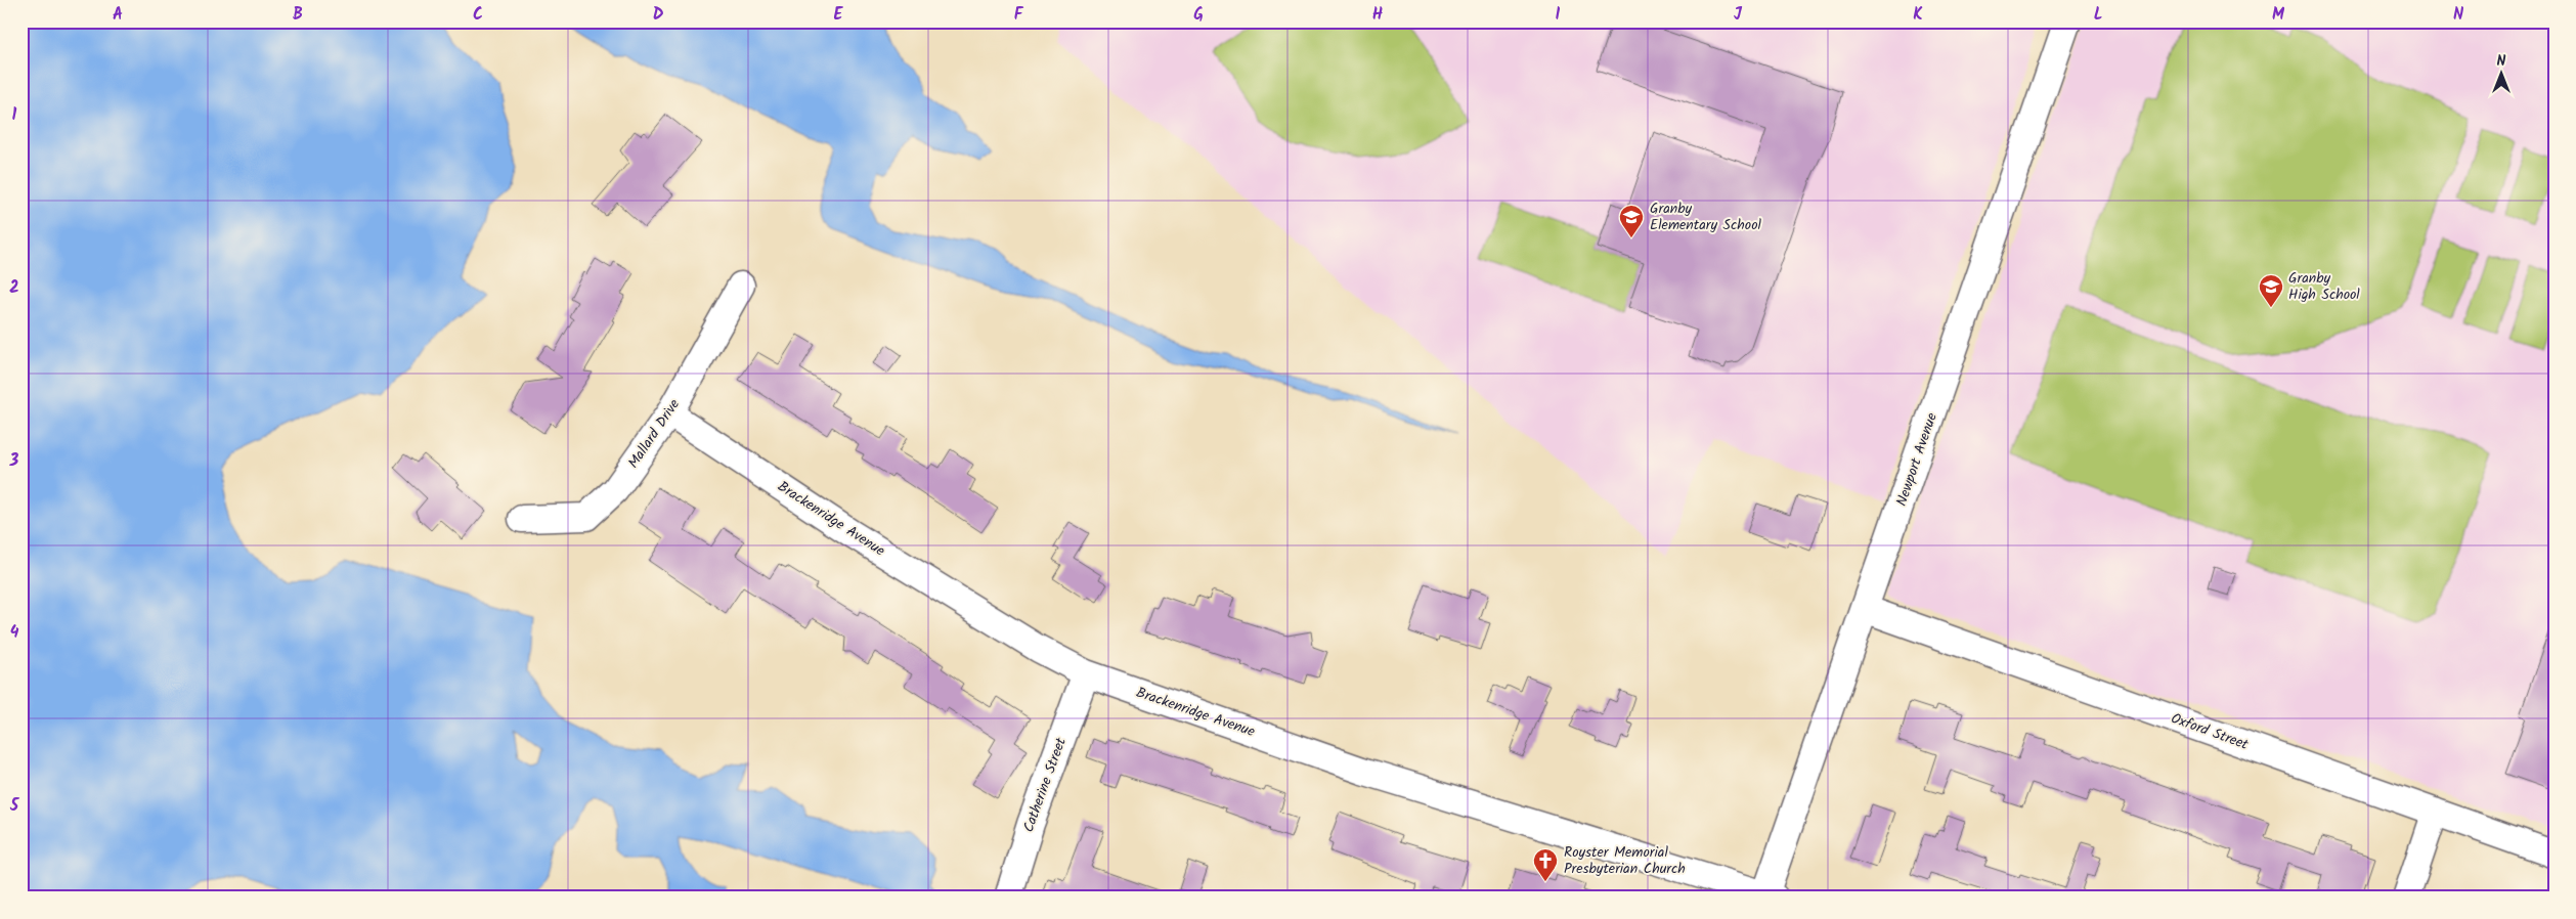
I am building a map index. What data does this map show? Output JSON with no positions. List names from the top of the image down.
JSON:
{
  "streets": {
    "street": [
      "Mallard Drive",
      "Newport Avenue",
      "Brackenridge Avenue",
      "Oxford Street",
      "Catherine Street"
    ]
  },
  "crossings": [
    ["Mallard Drive", "Brackenridge Avenue"],
    ["Newport Avenue", "Brackenridge Avenue"],
    ["Newport Avenue", "Oxford Street"],
    ["Brackenridge Avenue", "Catherine Street"]
  ],
  "places": {
    "school or university": ["Granby Elementary School", "Granby High School"],
    "church": ["Royster Memorial Presbyterian Church"]
  },
  "north": "top",
  "grid": {
    "columns": [
      "A",
      "B",
      "C",
      "D",
      "E",
      "F",
      "G",
      "H",
      "I",
      "J",
      "K",
      "L",
      "M",
      "N"
    ],
    "rows": [
      "1",
      "2",
      "3",
      "4",
      "5"
    ]
  }
}
